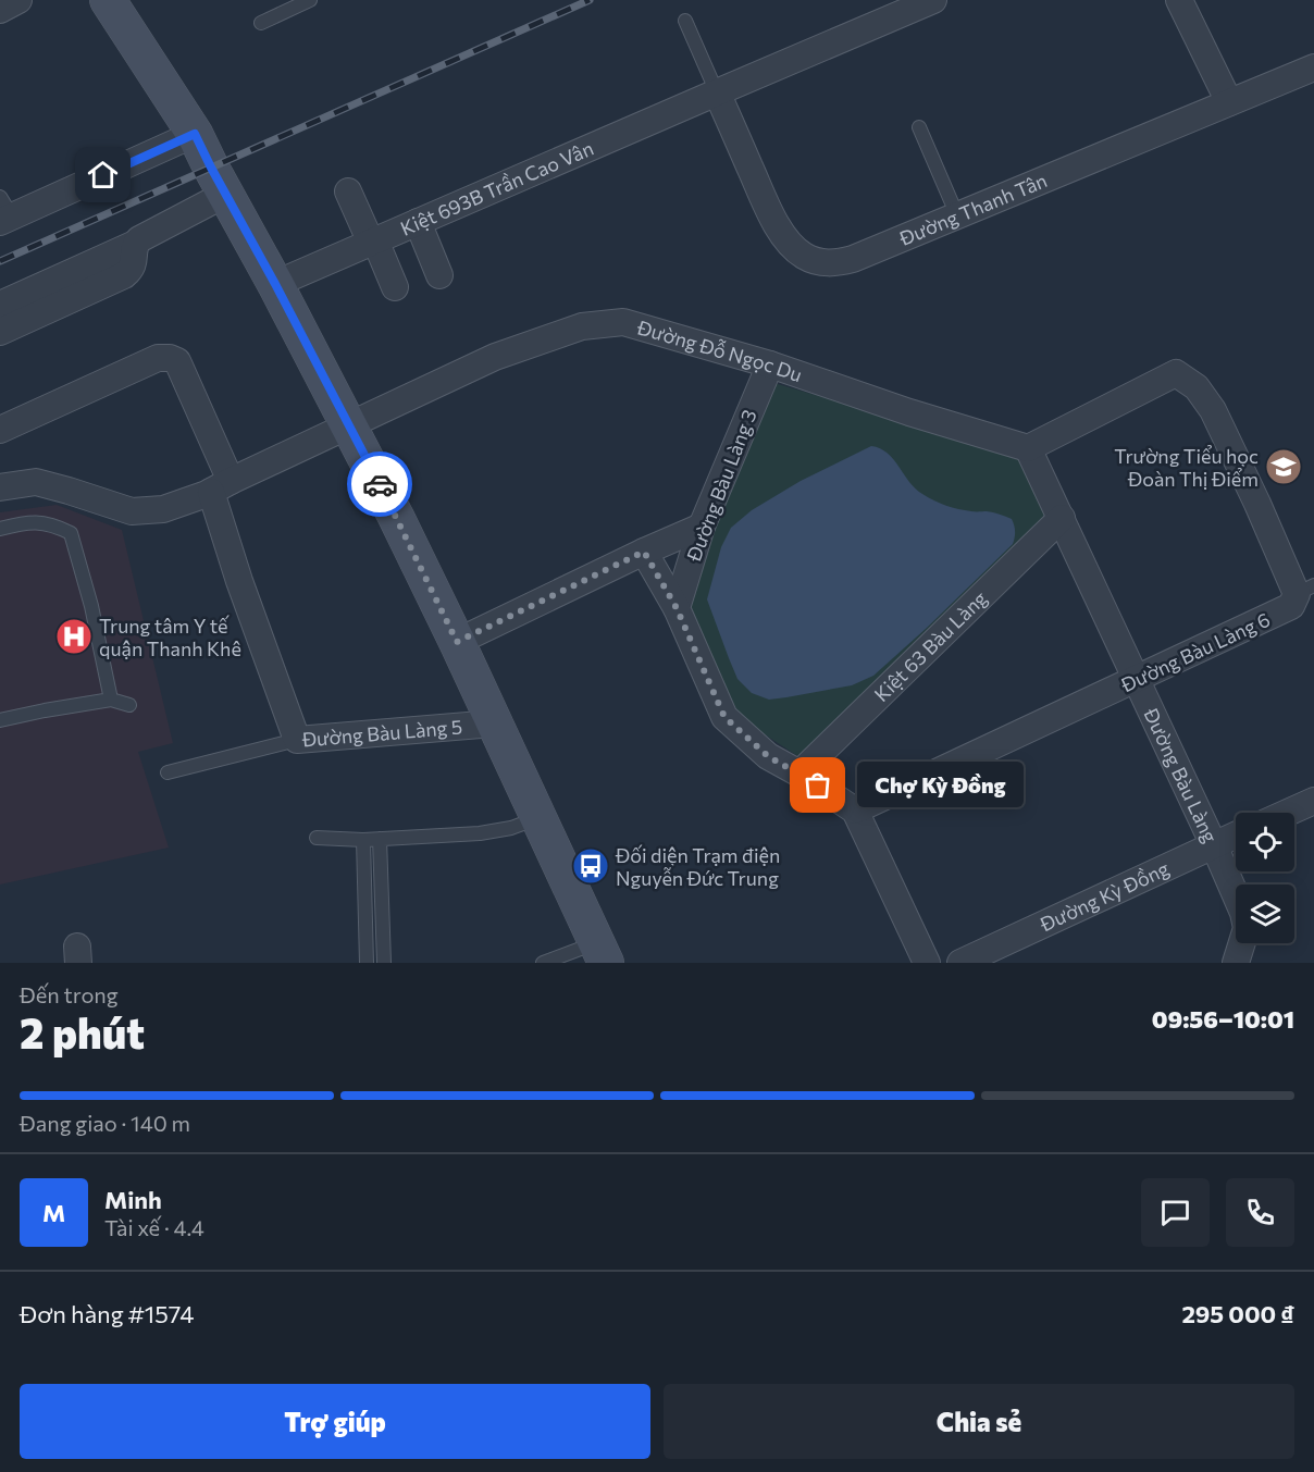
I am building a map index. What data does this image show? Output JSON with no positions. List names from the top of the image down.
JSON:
{
  "streets": {
    "street": [
      "Kiệt 693B Trần Cao Vân",
      "Đường Thanh Tân",
      "Đường Đỗ Ngọc Du",
      "Đường Bàu Làng 3",
      "Kiệt 63 Bàu Làng",
      "Đường Bàu Làng 6",
      "Đường Bàu Làng 5",
      "Đường Bàu Làng",
      "Đường Kỳ Đồng"
    ]
  },
  "crossings": [
    ["Kiệt 693B Trần Cao Vân", "Đường Thanh Tân"],
    ["Đường Đỗ Ngọc Du", "Đường Bàu Làng 3"],
    ["Đường Đỗ Ngọc Du", "Đường Bàu Làng 6"],
    ["Đường Đỗ Ngọc Du", "Đường Bàu Làng 5"],
    ["Đường Đỗ Ngọc Du", "Đường Bàu Làng"],
    ["Kiệt 63 Bàu Làng", "Đường Bàu Làng"],
    ["Đường Bàu Làng 6", "Đường Bàu Làng"],
    ["Đường Bàu Làng", "Đường Kỳ Đồng"]
  ],
  "places": {
    "school or university": ["Trường Tiểu học Đoàn Thị Điểm"],
    "hospital": ["Trung tâm Y tế quận Thanh Khê"],
    "other": ["Chợ Kỳ Đồng"],
    "bus stop": ["Đối diện Trạm điện Nguyễn Đức Trung"]
  },
  "page": {
    "bubble": "Chợ Kỳ Đồng",
    "heading": ["2 phút", "Đến trong", "09:56–10:01"],
    "panel": [
      "Minh",
      "Tài xế · 4.4",
      "Đơn hàng #1574",
      "295 000 ₫"
    ],
    "bar": "Đang giao · 140 m",
    "round": "M",
    "buttons": ["Trợ giúp", "Chia sẻ"]
  }
}
